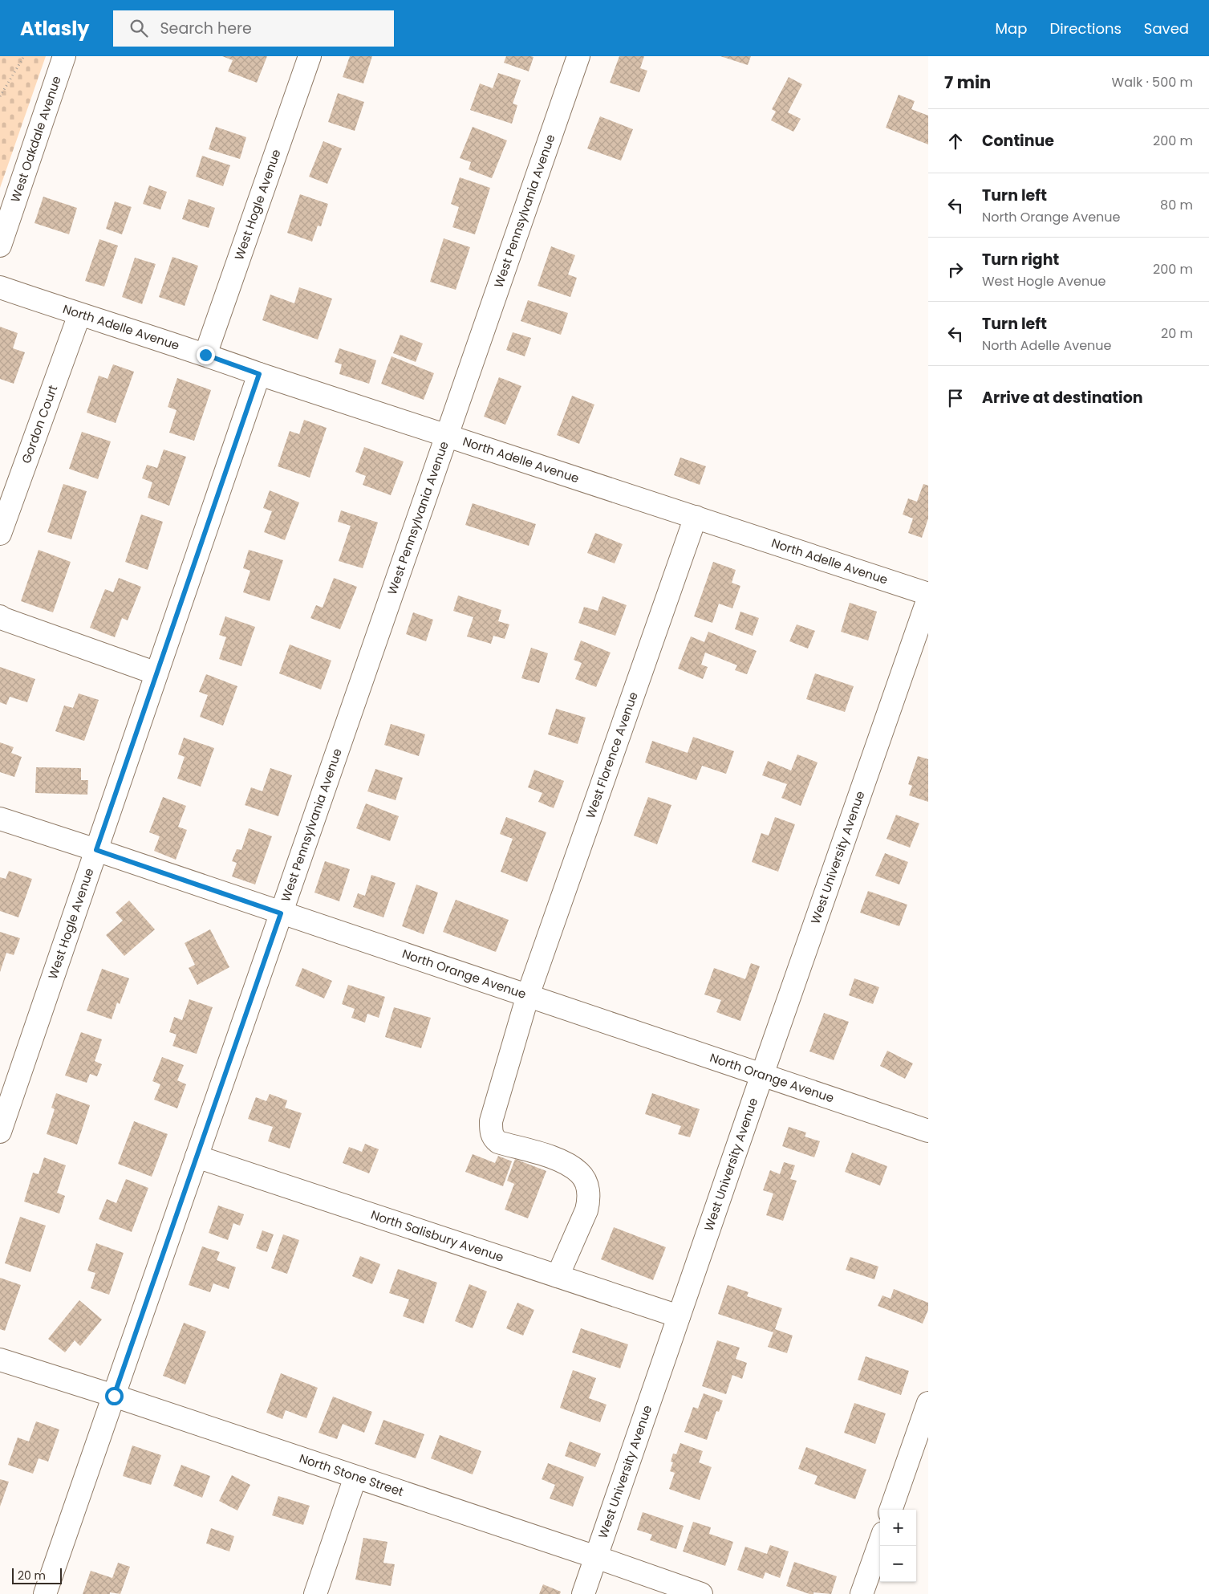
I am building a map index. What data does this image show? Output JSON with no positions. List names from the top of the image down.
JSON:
{
  "streets": {
    "street": [
      "West Oakdale Avenue",
      "West Hogle Avenue",
      "West Pennsylvania Avenue",
      "North Adelle Avenue",
      "Gordon Court",
      "West Florence Avenue",
      "West University Avenue",
      "North Orange Avenue",
      "North Salisbury Avenue",
      "North Stone Street"
    ]
  },
  "crossings": [
    ["West Hogle Avenue", "North Adelle Avenue"],
    ["West Hogle Avenue", "North Orange Avenue"],
    ["West Pennsylvania Avenue", "North Adelle Avenue"],
    ["West Pennsylvania Avenue", "North Orange Avenue"],
    ["West Pennsylvania Avenue", "North Salisbury Avenue"],
    ["West Pennsylvania Avenue", "North Stone Street"],
    ["North Adelle Avenue", "Gordon Court"],
    ["North Adelle Avenue", "West Florence Avenue"],
    ["West Florence Avenue", "North Orange Avenue"],
    ["West Florence Avenue", "North Salisbury Avenue"],
    ["West University Avenue", "North Orange Avenue"],
    ["West University Avenue", "North Salisbury Avenue"],
    ["West University Avenue", "North Stone Street"]
  ],
  "scale_bar": "20 m",
  "page": {
    "header": "Atlasly",
    "search": "Search here",
    "nav": ["Map", "Directions", "Saved"],
    "heading": ["7 min", "Walk · 500 m"],
    "list": [
      ["Continue", "200 m"],
      ["Turn left", "North Orange Avenue", "80 m"],
      ["Turn right", "West Hogle Avenue", "200 m"],
      ["Turn left", "North Adelle Avenue", "20 m"],
      "Arrive at destination"
    ],
    "map_buttons": ["+", "−"],
    "scale": "20 m"
  }
}
